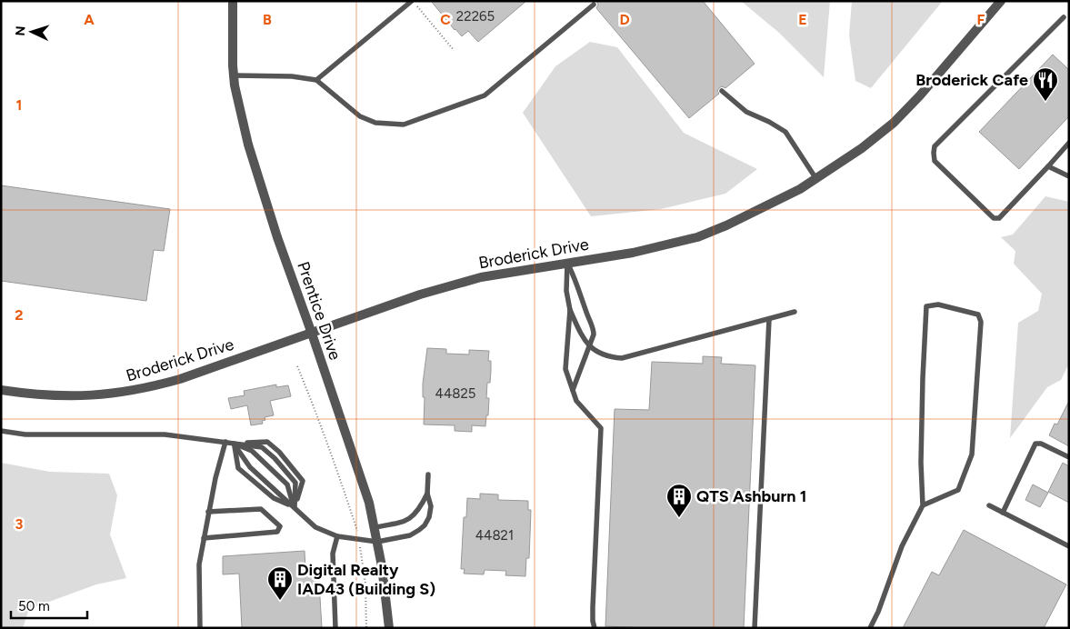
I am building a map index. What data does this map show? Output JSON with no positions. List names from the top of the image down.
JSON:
{
  "streets": {
    "street": ["Broderick Drive", "Prentice Drive"]
  },
  "crossings": [
    ["Broderick Drive", "Prentice Drive"]
  ],
  "places": {
    "restaurant": ["Broderick Cafe"],
    "building": ["QTS Ashburn 1", "Digital Realty IAD43 (Building S)"]
  },
  "house_numbers": ["22265", "44825", "44821"],
  "scale_bar": "50 m",
  "north": "left",
  "grid": {
    "columns": [
      "A",
      "B",
      "C",
      "D",
      "E",
      "F"
    ],
    "rows": ["1", "2", "3"]
  }
}
